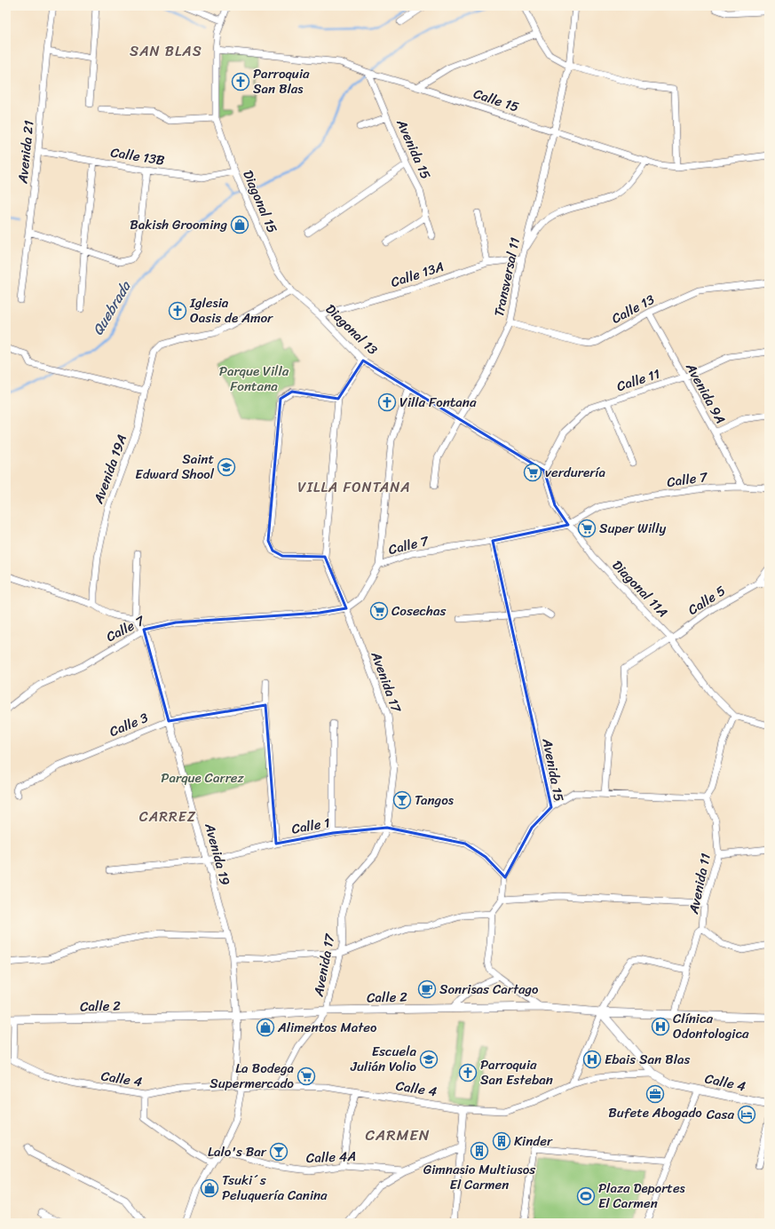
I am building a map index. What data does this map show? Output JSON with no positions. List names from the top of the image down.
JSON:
{
  "streets": {
    "street": [
      "Calle 15",
      "Avenida 15",
      "Avenida 21",
      "Calle 13B",
      "Diagonal 15",
      "Calle 13A",
      "Transversal 11",
      "Calle 13",
      "Diagonal 13",
      "Calle 11",
      "Avenida 9A",
      "Avenida 19A",
      "Calle 7",
      "Diagonal 11A",
      "Calle 5",
      "Avenida 17",
      "Calle 3",
      "Calle 1",
      "Avenida 19",
      "Avenida 11",
      "Calle 2",
      "Calle 4",
      "Calle 4A"
    ]
  },
  "crossings": [
    ["Calle 15", "Avenida 15"],
    ["Calle 15", "Transversal 11"],
    ["Avenida 15", "Calle 7"],
    ["Avenida 15", "Calle 1"],
    ["Avenida 21", "Calle 13B"],
    ["Calle 13B", "Diagonal 15"],
    ["Diagonal 15", "Diagonal 13"],
    ["Diagonal 15", "Avenida 19A"],
    ["Calle 13A", "Transversal 11"],
    ["Calle 13A", "Diagonal 13"],
    ["Transversal 11", "Calle 13"],
    ["Transversal 11", "Diagonal 13"],
    ["Calle 13", "Avenida 9A"],
    ["Diagonal 13", "Calle 11"],
    ["Diagonal 13", "Avenida 19A"],
    ["Diagonal 13", "Diagonal 11A"],
    ["Diagonal 13", "Avenida 17"],
    ["Calle 11", "Avenida 9A"],
    ["Calle 11", "Diagonal 11A"],
    ["Avenida 9A", "Calle 7"],
    ["Calle 7", "Diagonal 11A"],
    ["Calle 7", "Avenida 17"],
    ["Calle 7", "Avenida 19"],
    ["Diagonal 11A", "Calle 5"],
    ["Avenida 17", "Calle 1"],
    ["Avenida 17", "Calle 2"],
    ["Calle 3", "Avenida 19"],
    ["Calle 1", "Avenida 19"],
    ["Avenida 19", "Calle 2"],
    ["Avenida 19", "Calle 4"],
    ["Avenida 11", "Calle 2"],
    ["Calle 2", "Calle 4"]
  ],
  "districts": [
    "SAN BLAS",
    "VILLA FONTANA",
    "CARREZ",
    "CARMEN"
  ],
  "water": ["Quebrada"],
  "parks": ["Parque Villa Fontana", "Parque Carrez"],
  "places": {
    "church": [
      "Parroquia San Blas",
      "Iglesia Oasis de Amor",
      "Villa Fontana",
      "Parroquia San Esteban"
    ],
    "shop": ["Bakish Grooming", "Alimentos Mateo", "Tsuki´s Peluquería Canina"],
    "school or university": ["Saint Edward Shool", "Escuela Julián Volio"],
    "supermarket": [
      "verdurería",
      "Super Willy",
      "Cosechas",
      "La Bodega Supermercado"
    ],
    "bar": ["Tangos", "Lalo's Bar"],
    "cafe": ["Sonrisas Cartago"],
    "hospital": ["Clínica Odontologica", "Ebais San Blas"],
    "office": ["Bufete Abogado"],
    "hotel": ["Casa"],
    "building": ["Kinder", "Gimnasio Multiusos El Carmen"],
    "sports": ["Plaza Deportes El Carmen"]
  }
}
